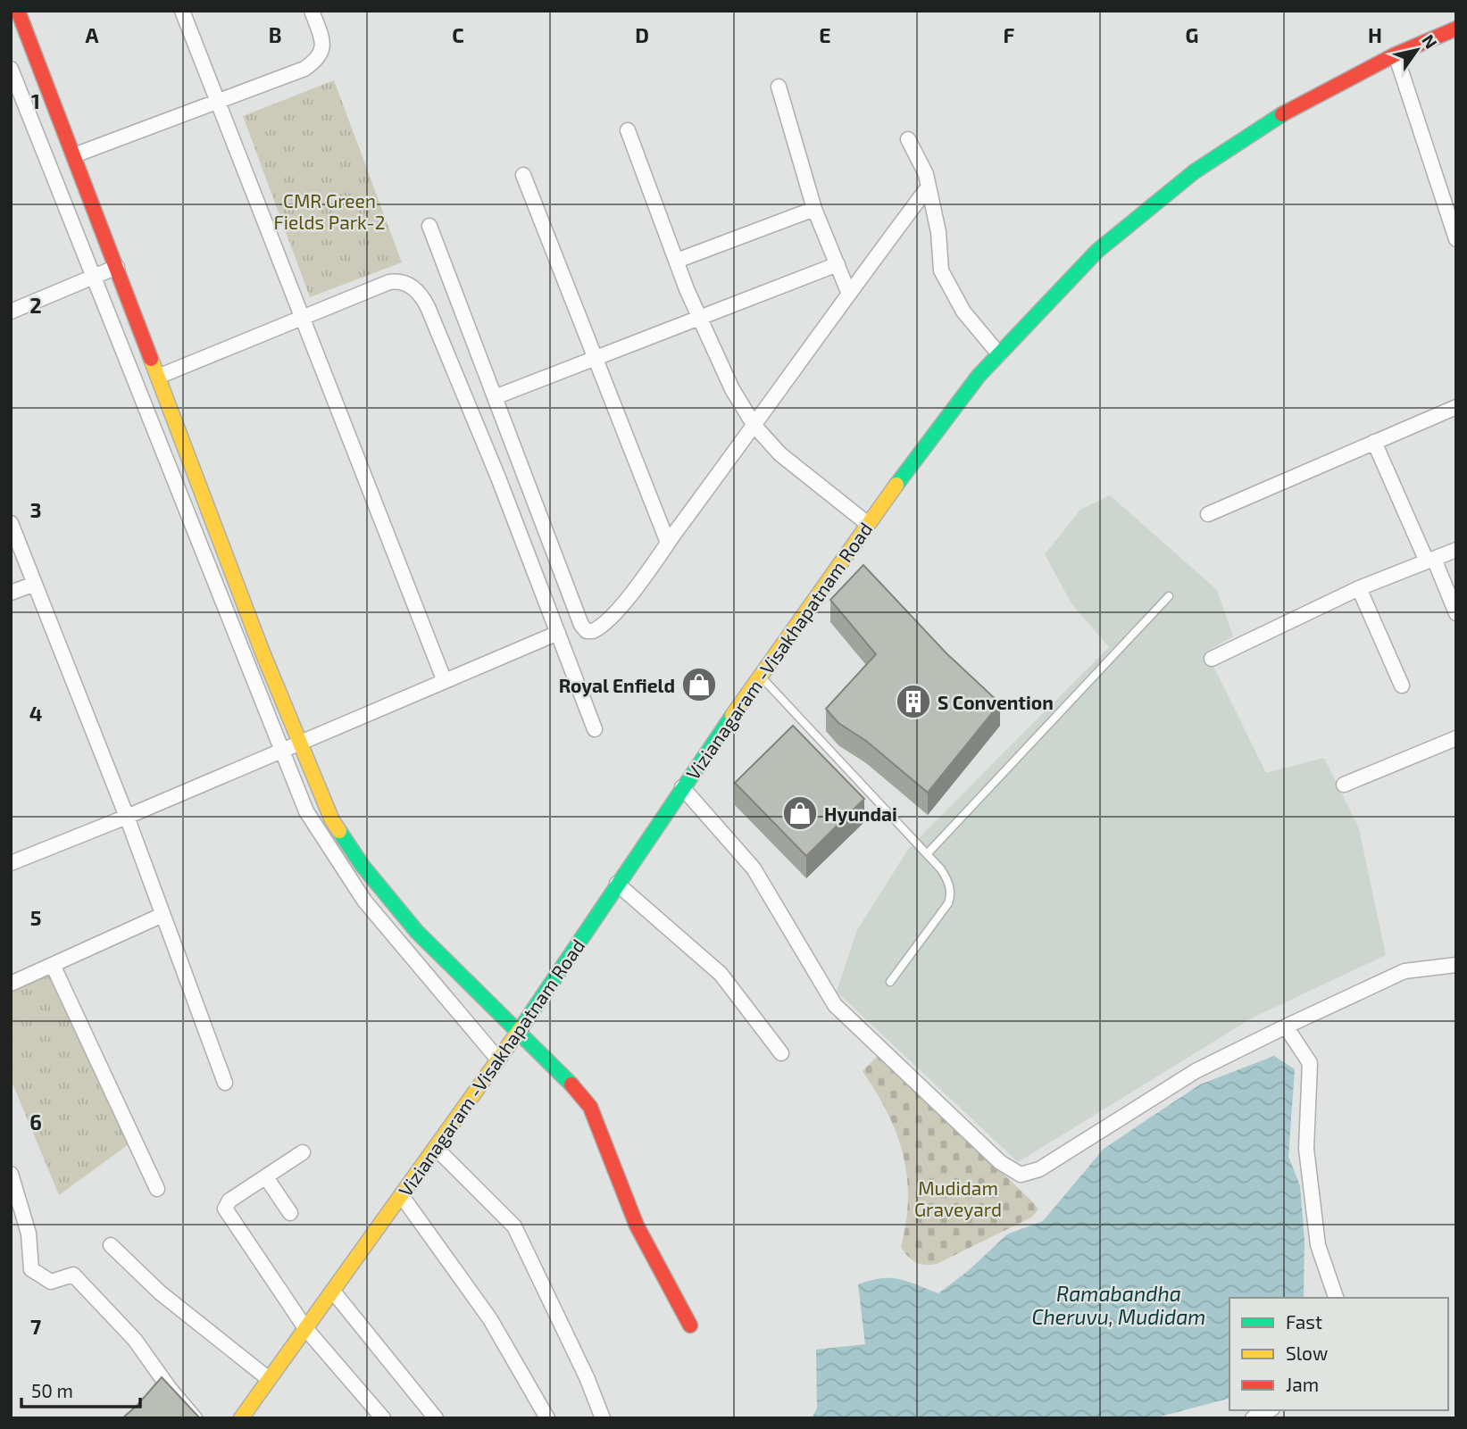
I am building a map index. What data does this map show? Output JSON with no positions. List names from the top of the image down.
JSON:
{
  "streets": {
    "main road": ["Vizianagaram -Visakhapatnam Road"]
  },
  "water": ["Ramabandha Cheruvu, Mudidam"],
  "parks": ["CMR Green Fields Park-2", "Mudidam Graveyard"],
  "places": {
    "shop": ["Royal Enfield", "Hyundai"],
    "building": ["S Convention"]
  },
  "legend": ["Fast", "Slow", "Jam"],
  "scale_bar": "50 m",
  "north": "top right",
  "grid": {
    "columns": [
      "A",
      "B",
      "C",
      "D",
      "E",
      "F",
      "G",
      "H"
    ],
    "rows": [
      "1",
      "2",
      "3",
      "4",
      "5",
      "6",
      "7"
    ]
  }
}
